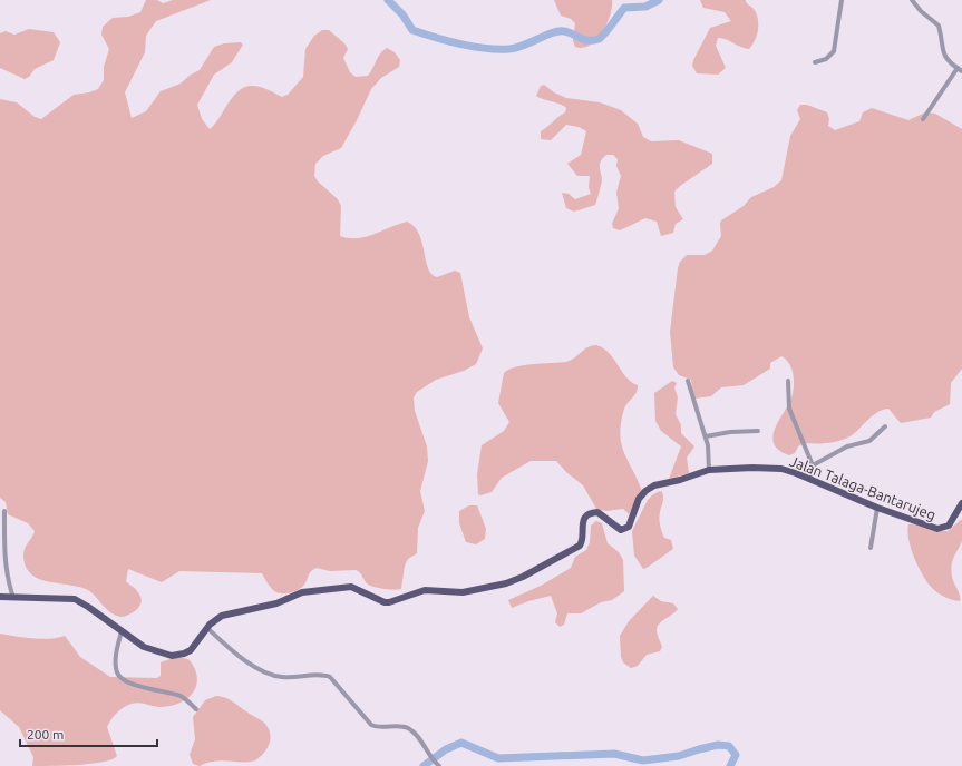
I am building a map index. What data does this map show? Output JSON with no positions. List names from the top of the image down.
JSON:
{
  "streets": {
    "main road": ["Jalan Talaga-Bantarujeg"]
  },
  "scale_bar": "200 m"
}
